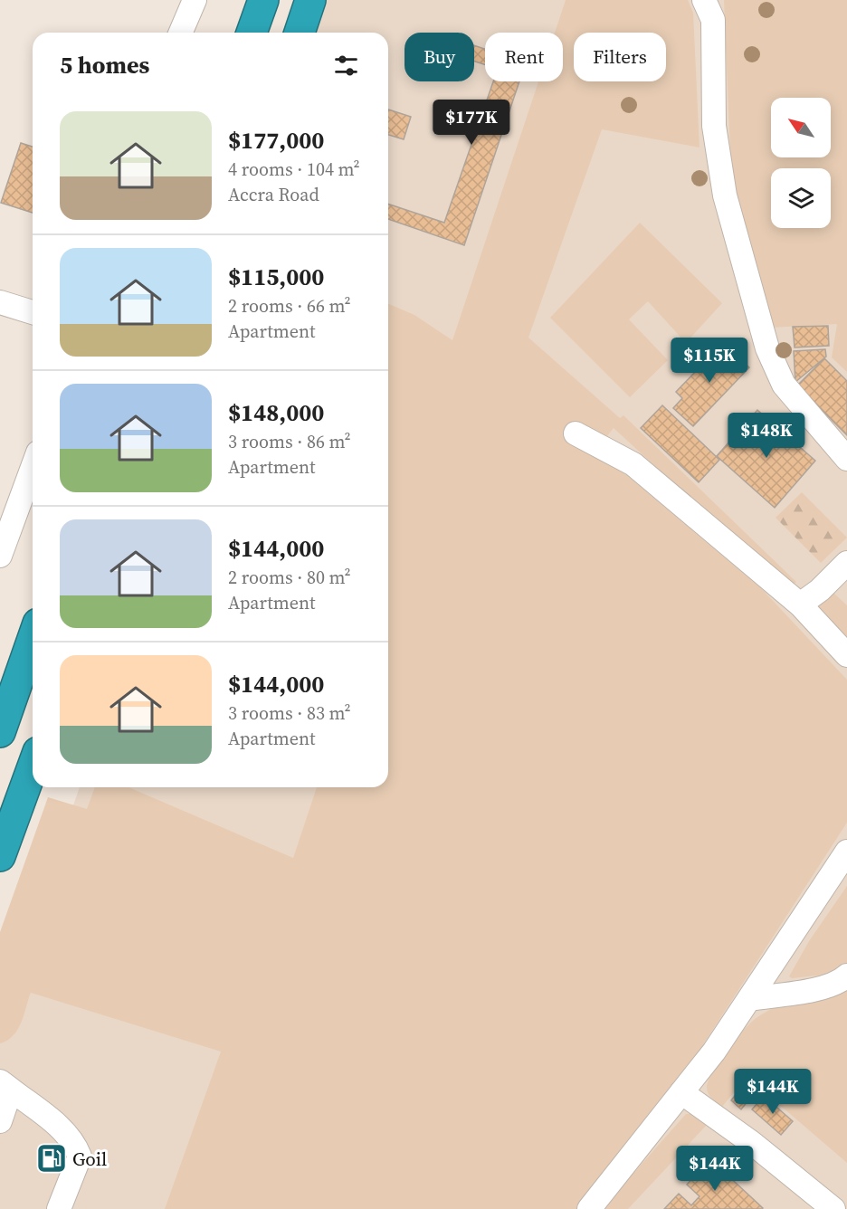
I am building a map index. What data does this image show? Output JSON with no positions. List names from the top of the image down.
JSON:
{
  "places": {
    "fuel station": ["Goil"]
  },
  "north": "top left",
  "page": {
    "chip": ["Buy", "Rent", "Filters"],
    "heading": "5 homes",
    "list": [
      {
        "name": "$177,000",
        "note": "4 rooms · 104 m² · Accra Road"
      },
      {
        "name": "$115,000",
        "note": "2 rooms · 66 m² · Apartment"
      },
      {
        "name": "$148,000",
        "note": "3 rooms · 86 m² · Apartment"
      },
      {
        "name": "$144,000",
        "note": "2 rooms · 80 m² · Apartment"
      },
      {
        "name": "$144,000",
        "note": "3 rooms · 83 m² · Apartment"
      }
    ],
    "price": [
      "$177K",
      "$115K",
      "$148K",
      "$144K",
      "$144K"
    ]
  }
}
